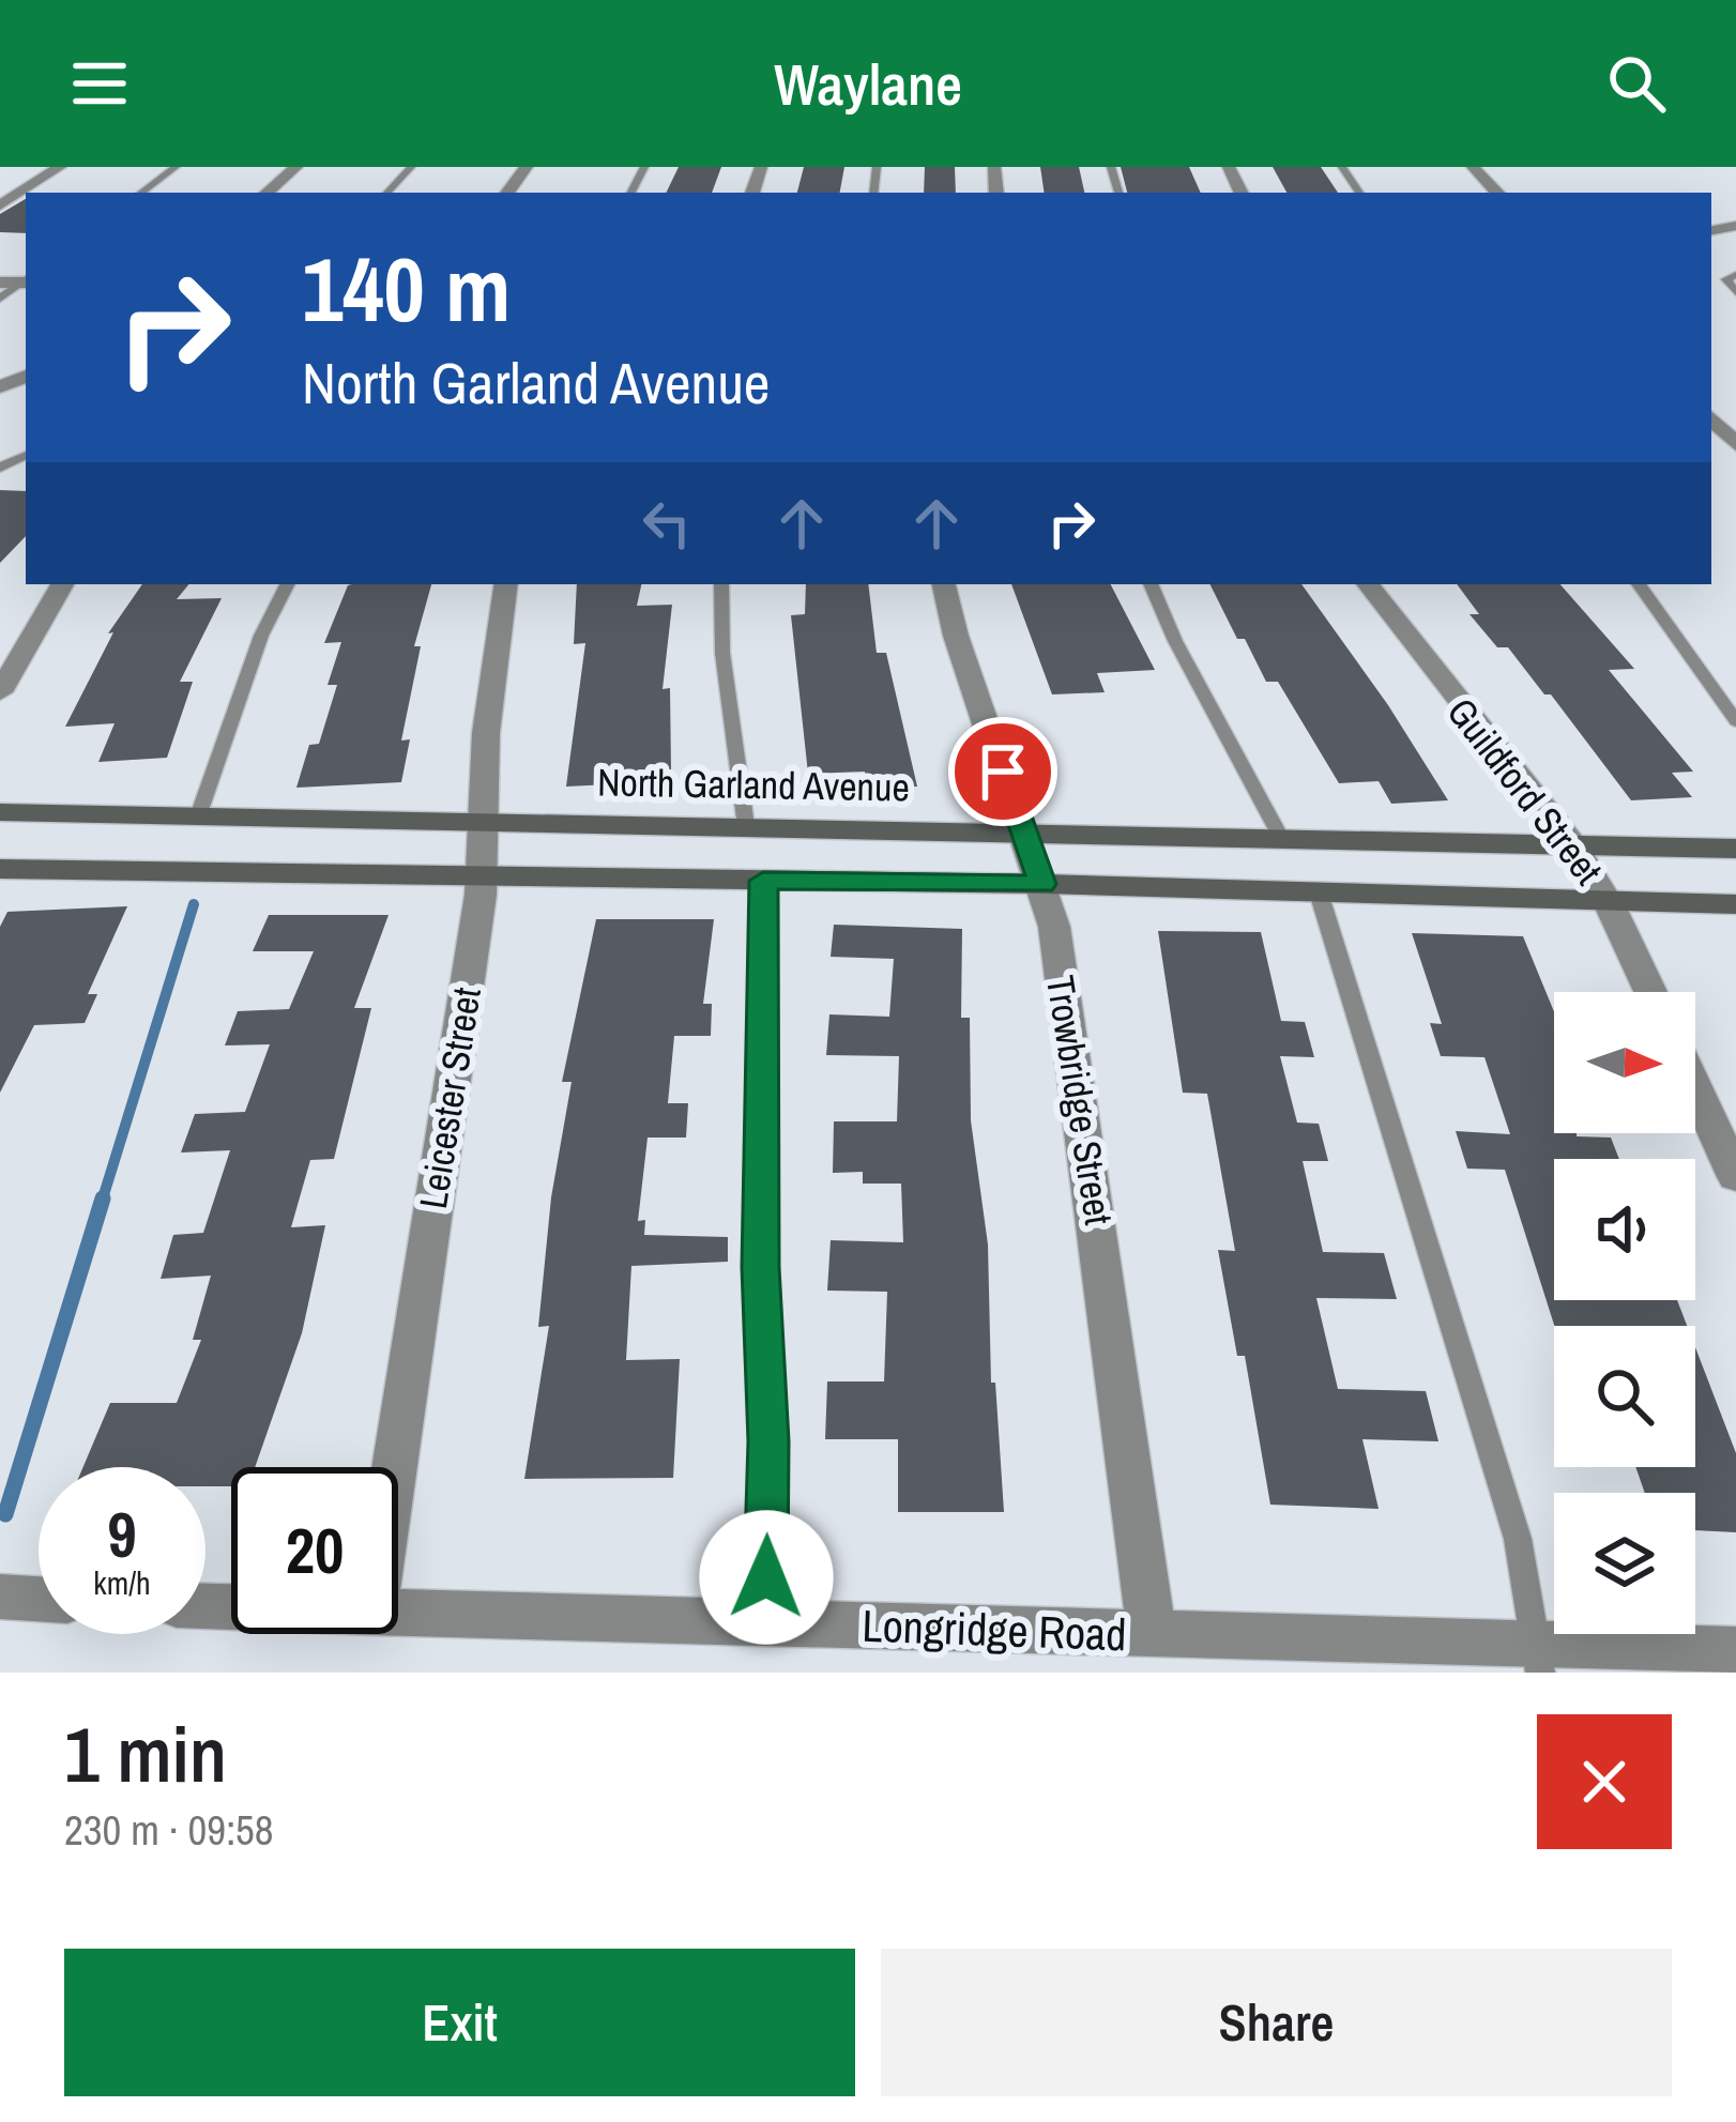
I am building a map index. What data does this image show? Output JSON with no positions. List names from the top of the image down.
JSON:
{
  "streets": {
    "main road": ["North Garland Avenue"],
    "street": [
      "Guildford Street",
      "Leicester Street",
      "Trowbridge Street",
      "Longridge Road"
    ]
  },
  "crossings": [
    ["North Garland Avenue", "Guildford Street"],
    ["North Garland Avenue", "Leicester Street"],
    ["North Garland Avenue", "Trowbridge Street"],
    ["Trowbridge Street", "Longridge Road"]
  ],
  "north": "right",
  "page": {
    "header": "Waylane",
    "turn": ["140 m", "North Garland Avenue"],
    "speed": "9 km/h",
    "limit": "20",
    "heading": ["1 min", "230 m · 09:58"],
    "buttons": ["Exit", "Share"]
  }
}
